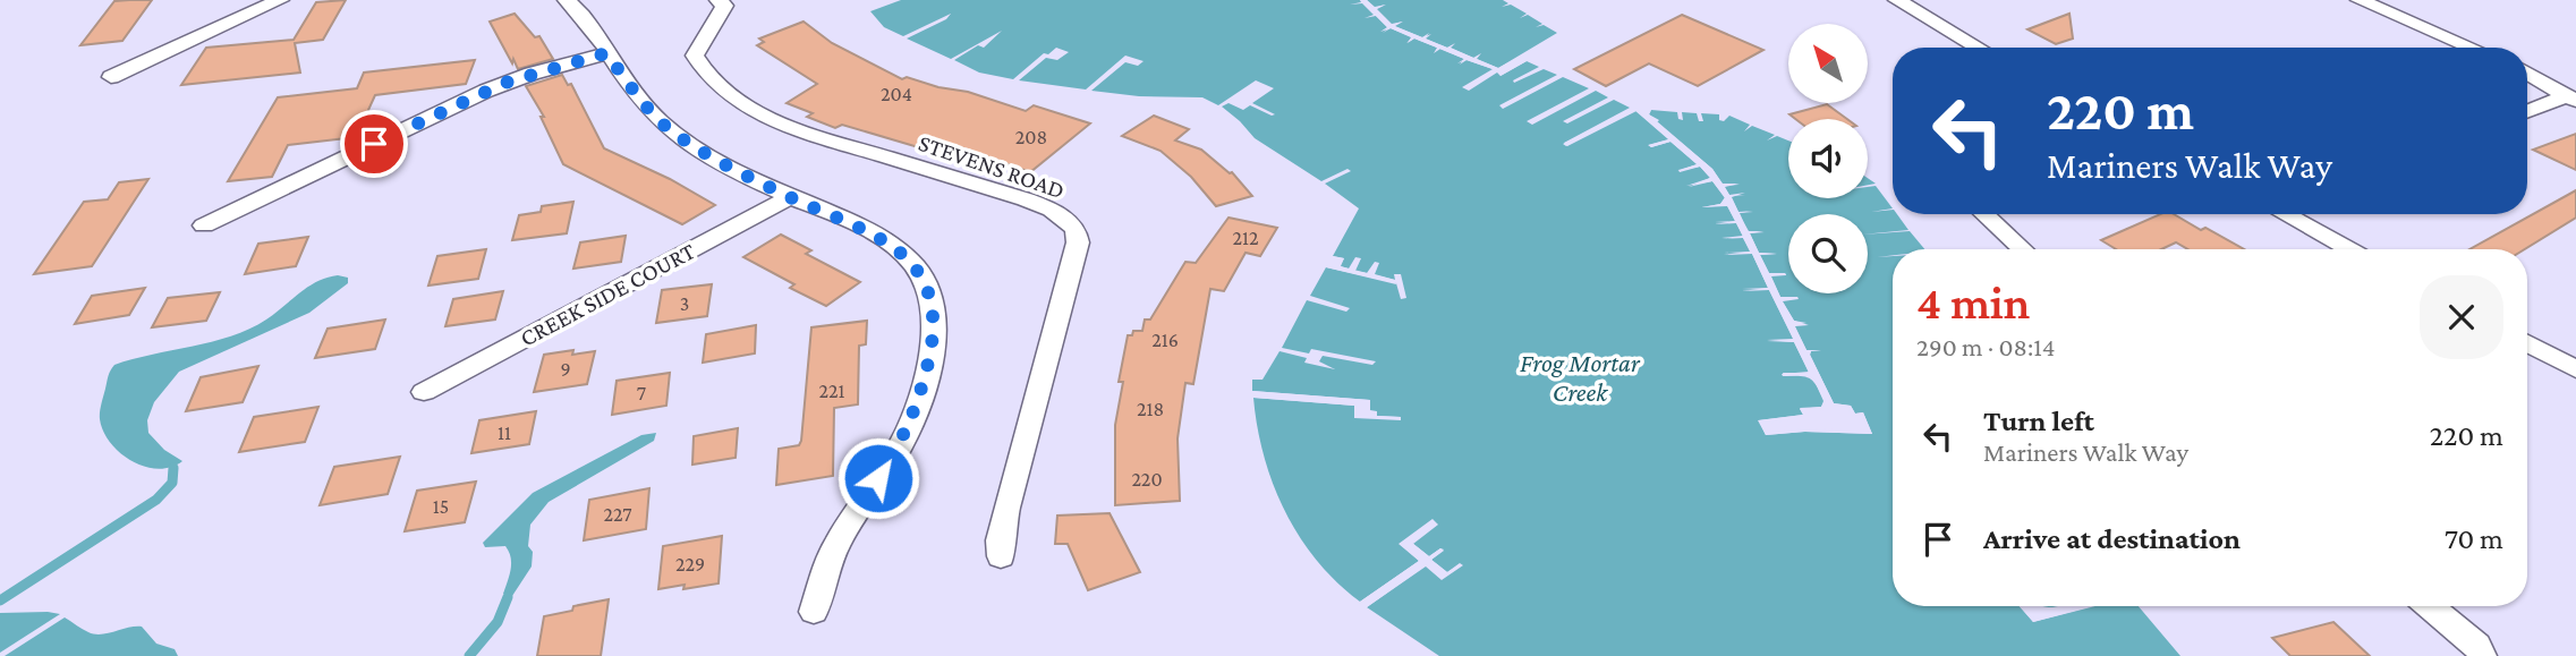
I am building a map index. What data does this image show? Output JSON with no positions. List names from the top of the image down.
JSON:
{
  "streets": {
    "street": ["STEVENS ROAD", "CREEK SIDE COURT"]
  },
  "water": ["Frog Mortar Creek"],
  "house_numbers": [
    "204",
    "208",
    "212",
    "3",
    "216",
    "9",
    "221",
    "7",
    "218",
    "11",
    "220",
    "15",
    "227",
    "229"
  ],
  "north": "top left",
  "page": {
    "turn": ["220 m", "Mariners Walk Way"],
    "heading": ["4 min", "290 m · 08:14"],
    "list": [
      {
        "name": "Turn left",
        "note": "Mariners Walk Way",
        "value": "220 m"
      },
      {
        "name": "Arrive at destination",
        "value": "70 m"
      }
    ]
  }
}
